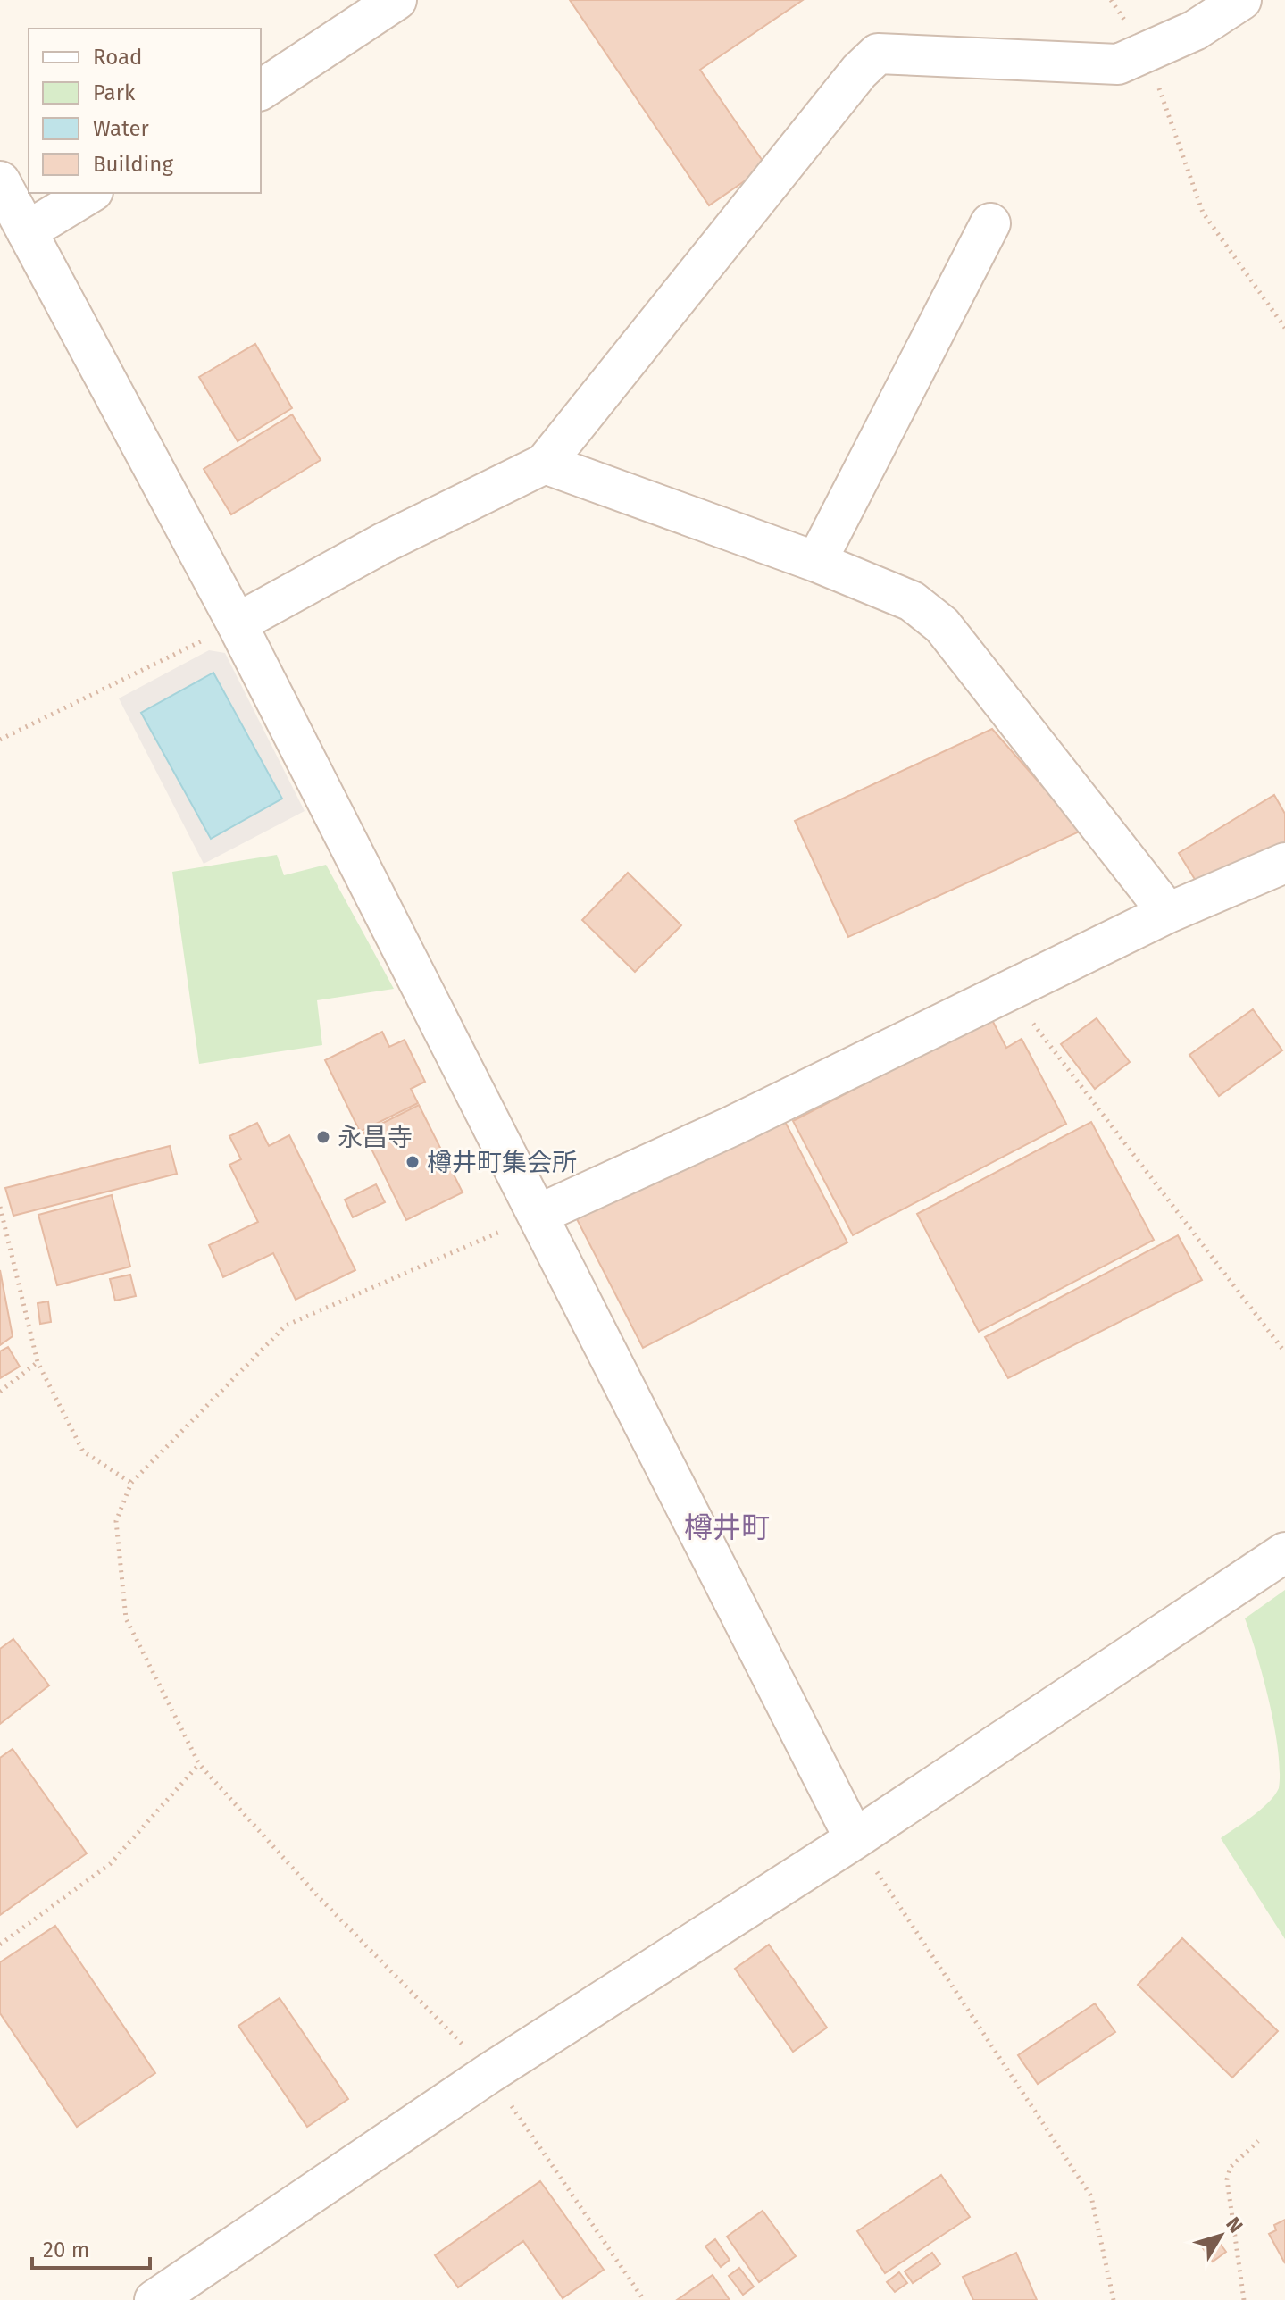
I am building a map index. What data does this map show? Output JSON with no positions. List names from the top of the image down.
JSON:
{
  "districts": ["樽井町"],
  "places": ["永昌寺", "樽井町集会所"],
  "legend": [
    "Road",
    "Park",
    "Water",
    "Building"
  ],
  "scale_bar": "20 m",
  "north": "top right"
}
